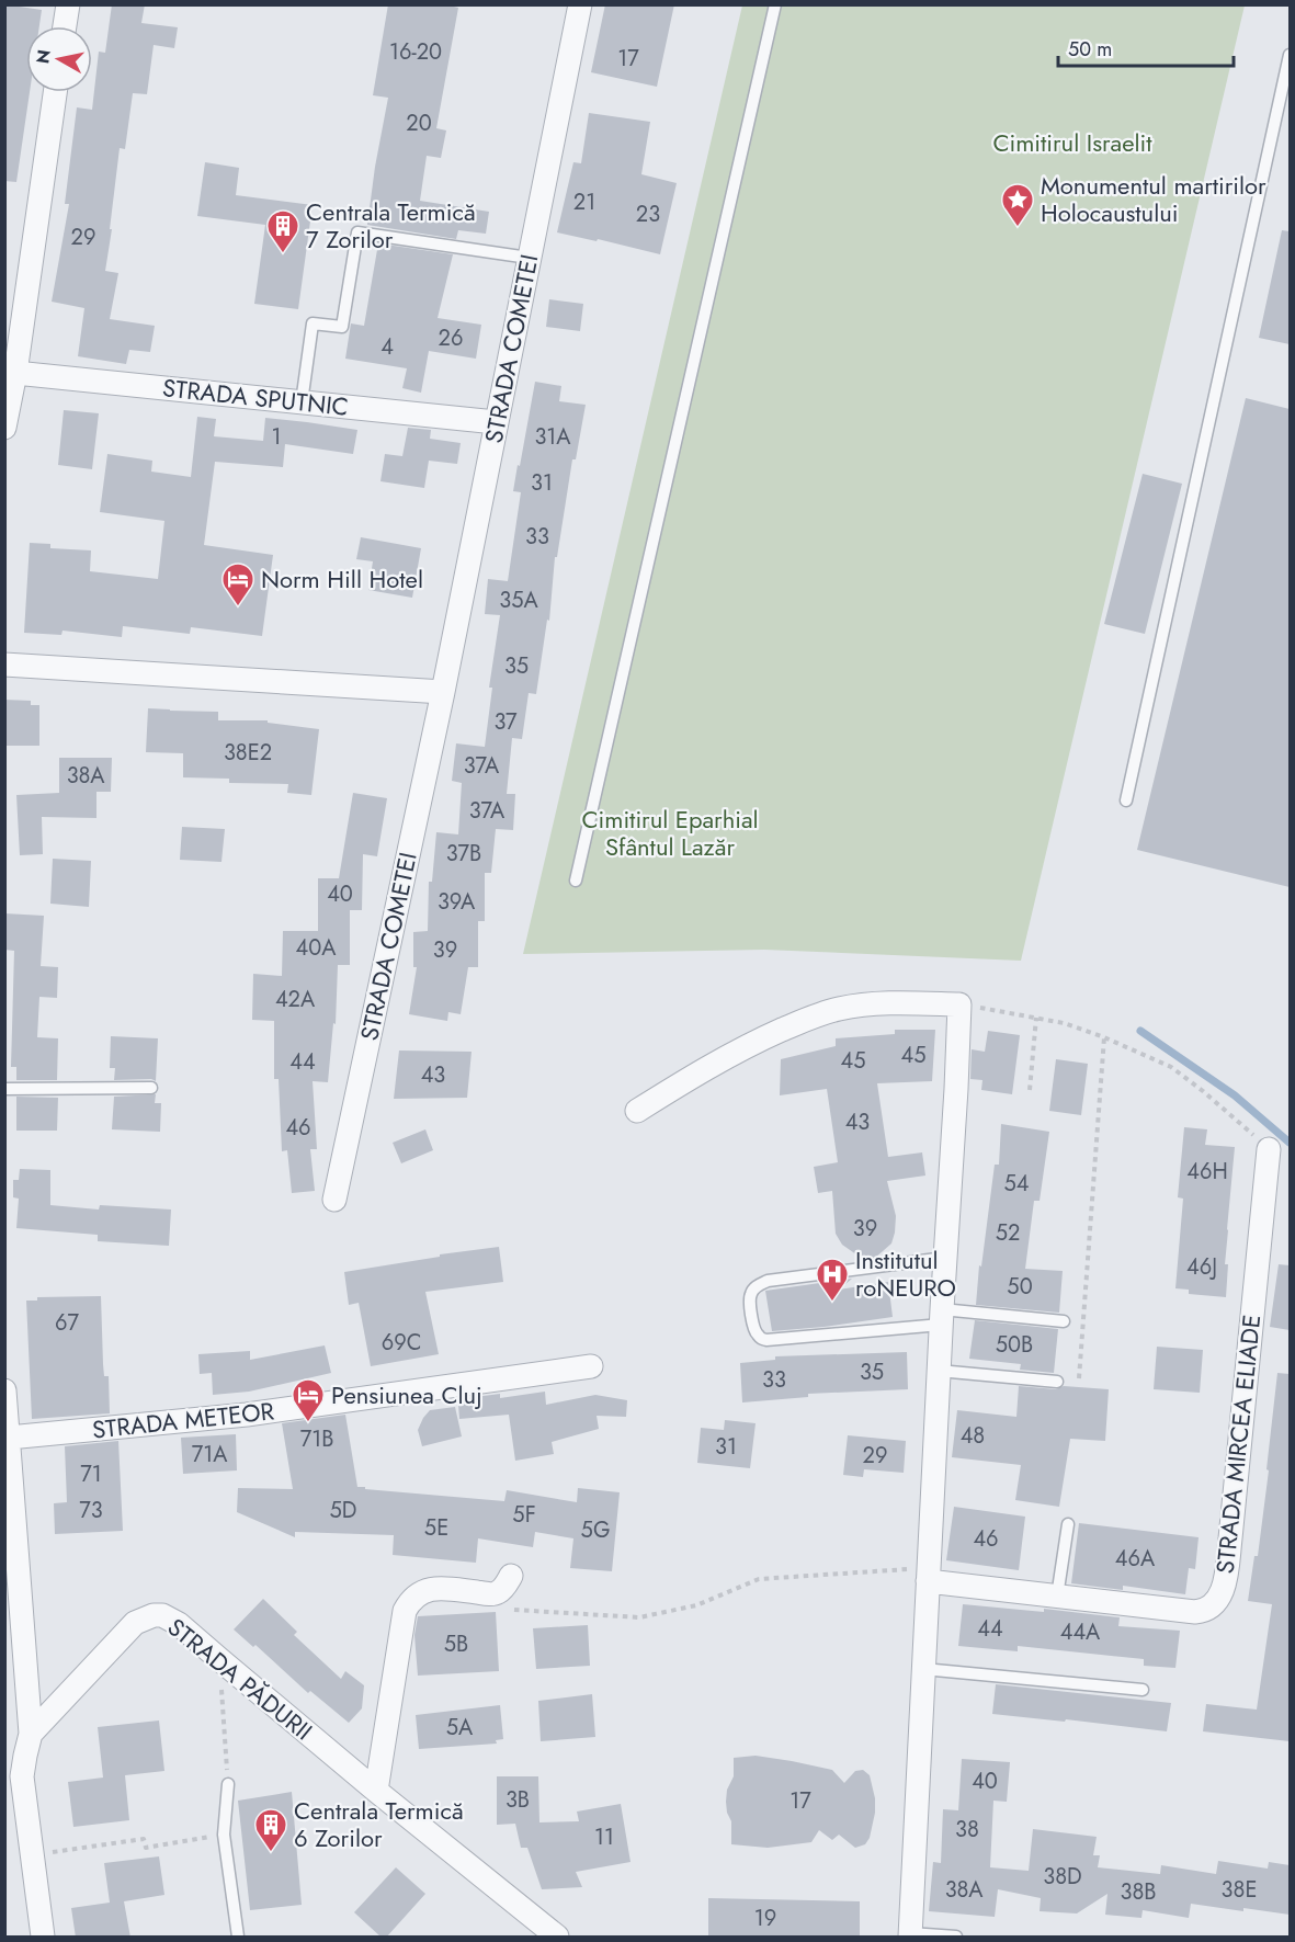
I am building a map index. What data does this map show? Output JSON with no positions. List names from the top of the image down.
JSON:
{
  "streets": {
    "street": [
      "STRADA COMETEI",
      "STRADA SPUTNIC",
      "STRADA METEOR",
      "STRADA MIRCEA ELIADE",
      "STRADA PĂDURII"
    ]
  },
  "crossings": [
    ["STRADA COMETEI", "STRADA SPUTNIC"]
  ],
  "parks": ["Cimitirul Israelit", "Cimitirul Eparhial Sfântul Lazăr"],
  "places": {
    "place": ["Monumentul martirilor Holocaustului"],
    "building": ["Centrala Termică 7 Zorilor", "Centrala Termică 6 Zorilor"],
    "hotel": ["Norm Hill Hotel", "Pensiunea Cluj"],
    "hospital": ["Institutul roNEURO"]
  },
  "house_numbers": [
    "16-20",
    "17",
    "20",
    "21",
    "23",
    "29",
    "26",
    "4",
    "1",
    "31A",
    "31",
    "33",
    "35A",
    "35",
    "37",
    "38E2",
    "37A",
    "38A",
    "37A",
    "37B",
    "40",
    "39A",
    "40A",
    "39",
    "42A",
    "45",
    "45",
    "44",
    "43",
    "43",
    "46",
    "46H",
    "54",
    "39",
    "52",
    "46J",
    "50",
    "67",
    "69C",
    "50B",
    "35",
    "33",
    "48",
    "71B",
    "31",
    "71A",
    "29",
    "71",
    "73",
    "5D",
    "5F",
    "5E",
    "5G",
    "46",
    "46A",
    "44",
    "44A",
    "5B",
    "5A",
    "40",
    "3B",
    "17",
    "38",
    "11",
    "38D",
    "38A",
    "38E",
    "38B",
    "19"
  ],
  "scale_bar": "50 m",
  "north": "left"
}
